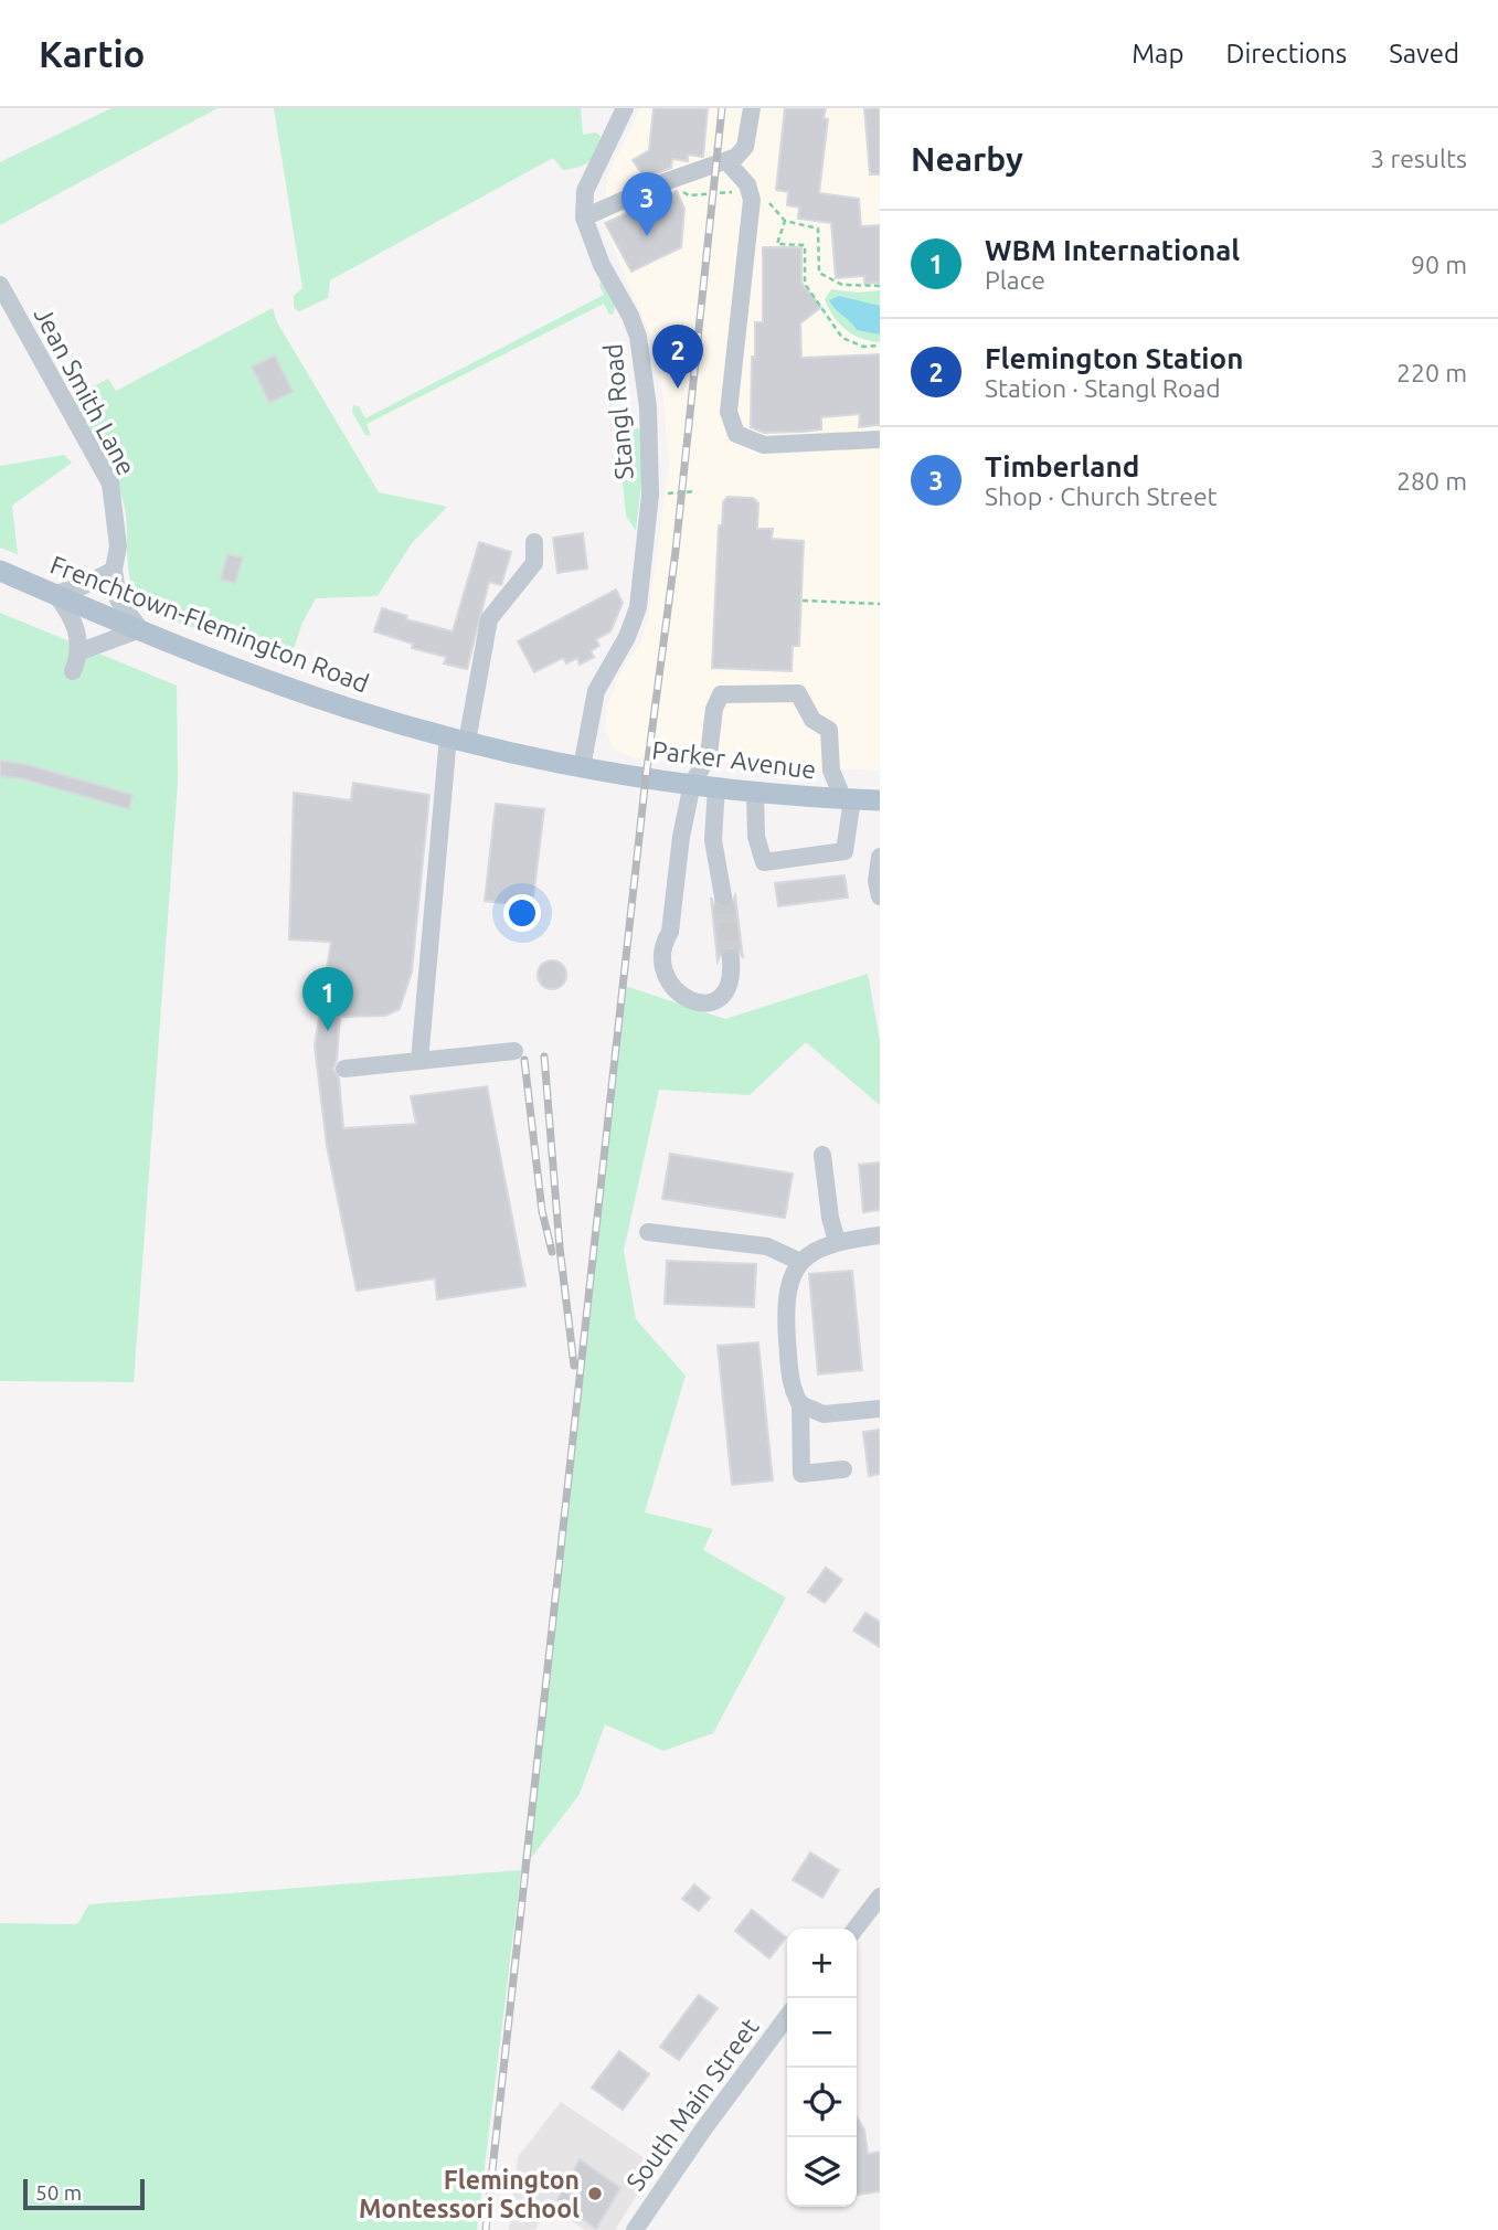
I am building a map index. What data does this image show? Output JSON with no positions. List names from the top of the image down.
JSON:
{
  "streets": {
    "main road": ["Frenchtown-Flemington Road", "Parker Avenue"],
    "street": ["Jean Smith Lane", "Stangl Road", "South Main Street"]
  },
  "crossings": [
    ["Jean Smith Lane", "Frenchtown-Flemington Road"],
    ["Stangl Road", "Frenchtown-Flemington Road"],
    ["Stangl Road", "Parker Avenue"],
    ["Frenchtown-Flemington Road", "Parker Avenue"]
  ],
  "places": ["Flemington Montessori School"],
  "scale_bar": "50 m",
  "page": {
    "header": "Kartio",
    "nav": ["Map", "Directions", "Saved"],
    "heading": ["Nearby", "3 results"],
    "pins": ["3", "2", "1"],
    "list": [
      {
        "mark": "1",
        "name": "WBM International",
        "note": "Place",
        "value": "90 m"
      },
      {
        "mark": "2",
        "name": "Flemington Station",
        "note": "Station · Stangl Road",
        "value": "220 m"
      },
      {
        "mark": "3",
        "name": "Timberland",
        "note": "Shop · Church Street",
        "value": "280 m"
      }
    ],
    "map_buttons": ["+", "−"],
    "scale": "50 m"
  }
}
